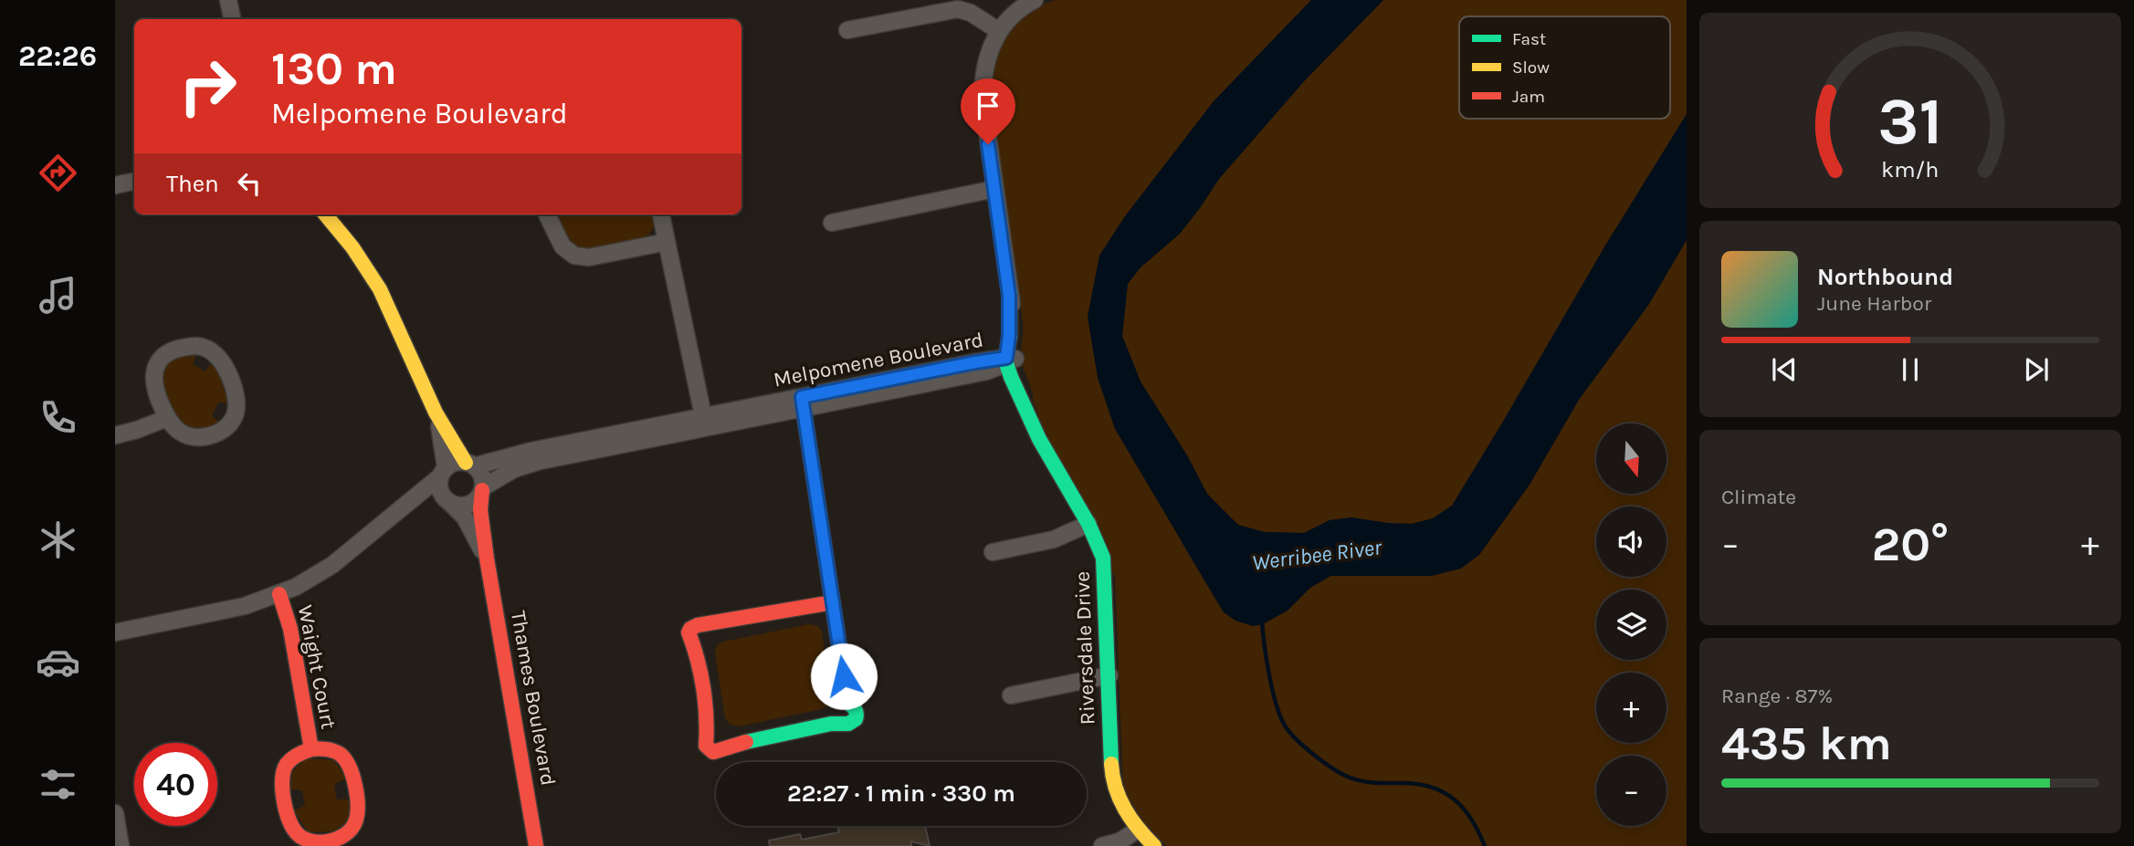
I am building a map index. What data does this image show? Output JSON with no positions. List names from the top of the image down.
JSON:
{
  "streets": {
    "street": [
      "Melpomene Boulevard",
      "Riversdale Drive",
      "Waight Court",
      "Thames Boulevard"
    ]
  },
  "crossings": [
    ["Melpomene Boulevard", "Riversdale Drive"],
    ["Melpomene Boulevard", "Thames Boulevard"]
  ],
  "water": ["Werribee River"],
  "legend": ["Fast", "Slow", "Jam"],
  "north": "bottom",
  "page": {
    "tabs": "22:26",
    "turn": ["130 m", "Melpomene Boulevard"],
    "then": "Then",
    "song": ["Northbound", "June Harbor"],
    "map_buttons": ["+", "−"],
    "tile": [
      "Climate",
      ["Range · 87%", "435 km"]
    ],
    "heat": ["−", "20°", "+"],
    "limit": "40",
    "trip": "22:27 · 1 min · 330 m",
    "gauge": ["31", "km/h"]
  }
}
